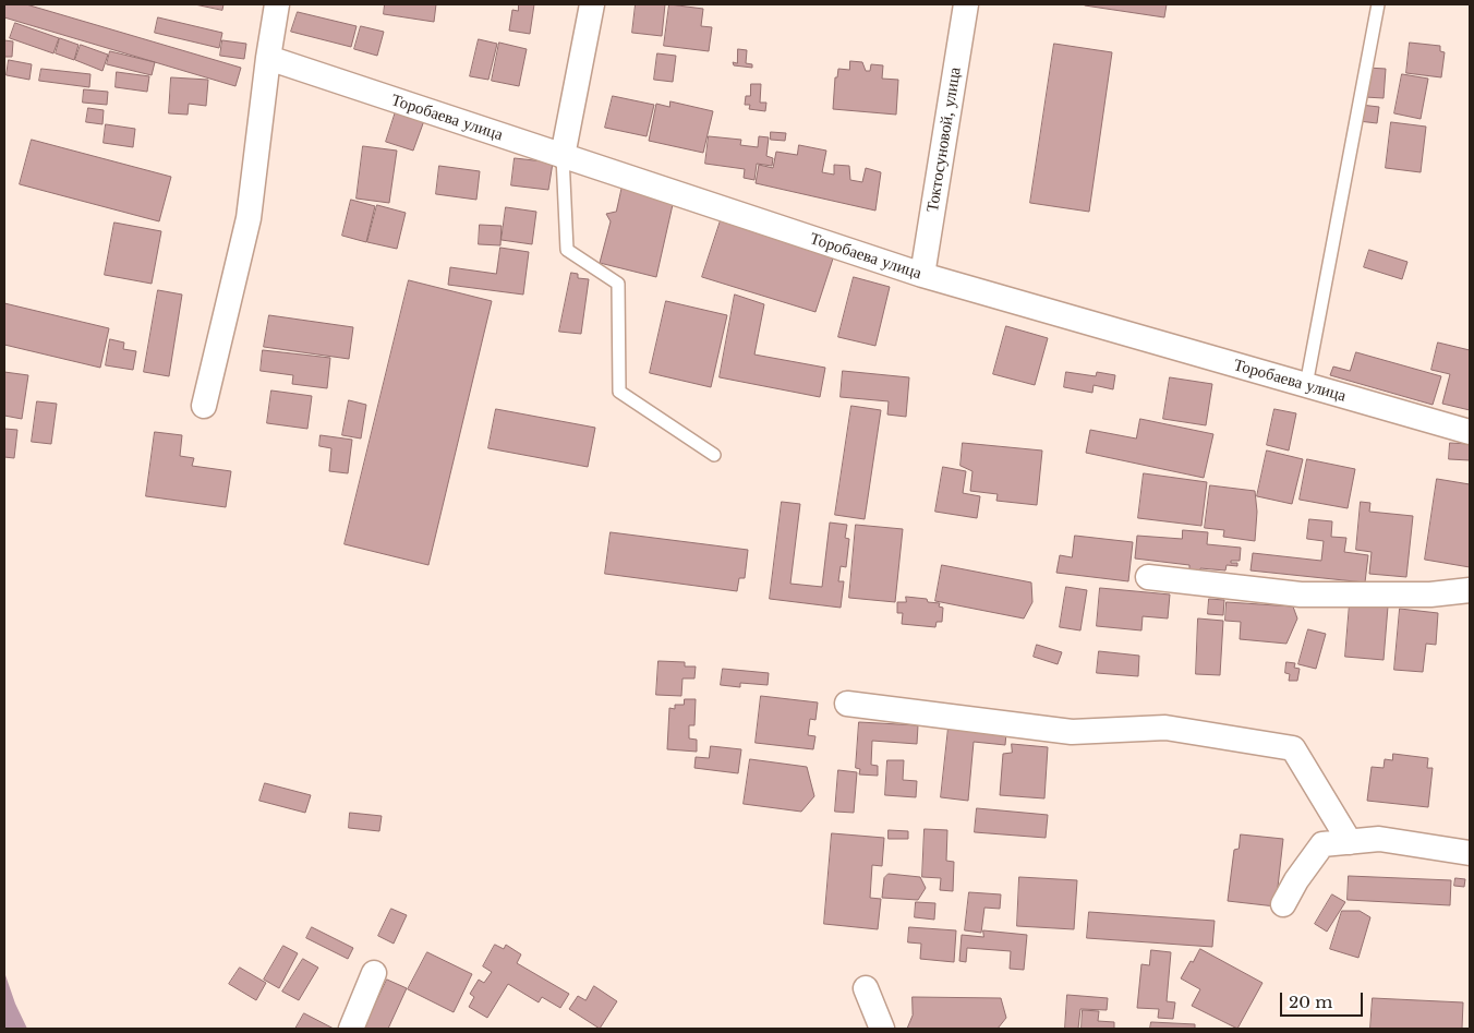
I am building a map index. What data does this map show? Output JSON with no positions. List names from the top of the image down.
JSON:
{
  "streets": {
    "street": ["Торобаева улица", "Токтосуновой, улица"]
  },
  "crossings": [
    ["Торобаева улица", "Токтосуновой, улица"]
  ],
  "scale_bar": "20 m"
}
